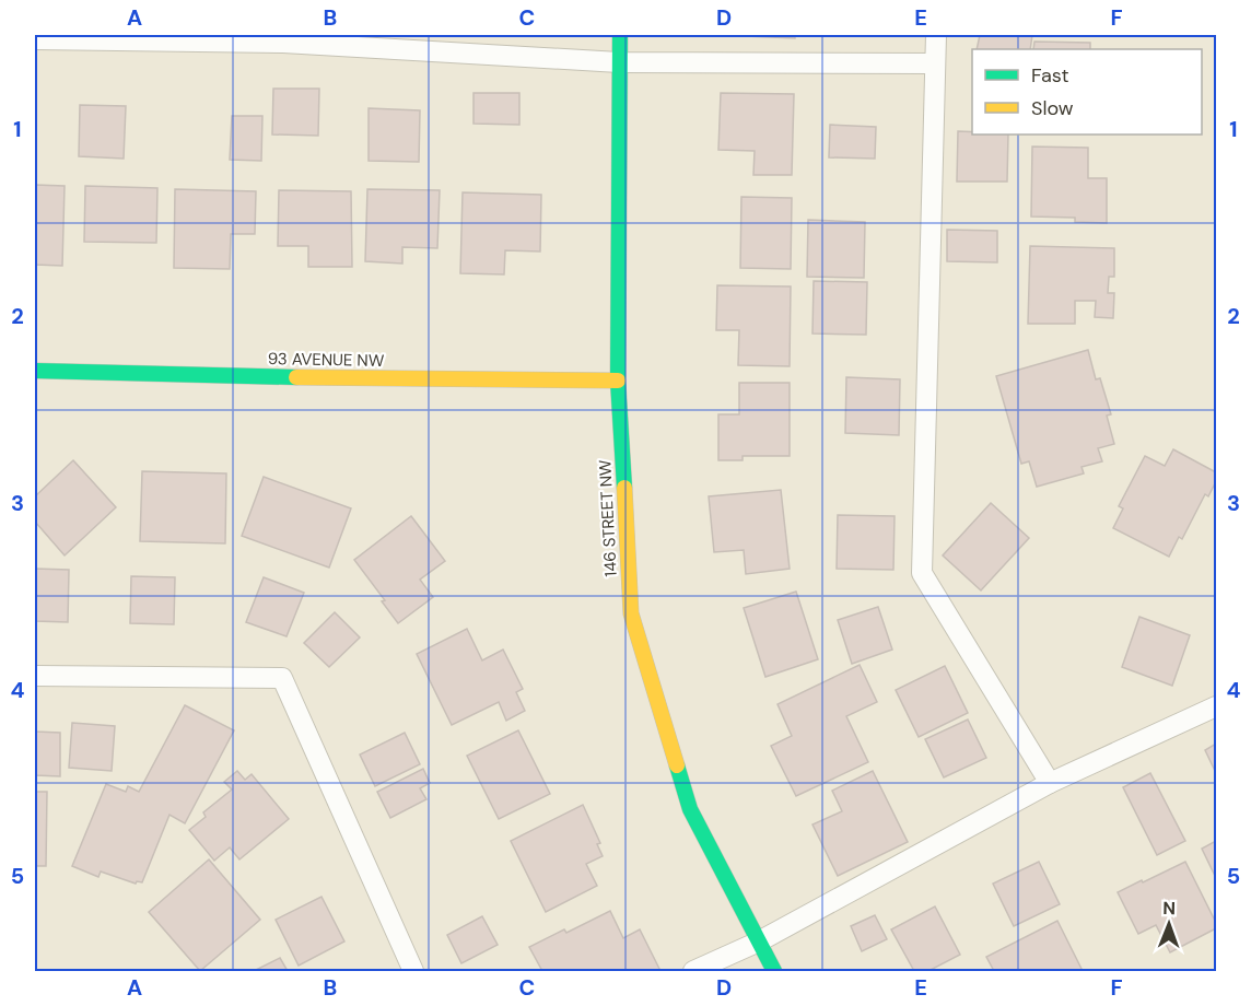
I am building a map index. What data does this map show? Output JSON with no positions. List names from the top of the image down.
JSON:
{
  "streets": {
    "street": ["93 AVENUE NW", "146 STREET NW"]
  },
  "crossings": [
    ["93 AVENUE NW", "146 STREET NW"]
  ],
  "legend": ["Fast", "Slow"],
  "north": "top",
  "grid": {
    "columns": [
      "A",
      "B",
      "C",
      "D",
      "E",
      "F"
    ],
    "rows": [
      "1",
      "2",
      "3",
      "4",
      "5"
    ]
  }
}
